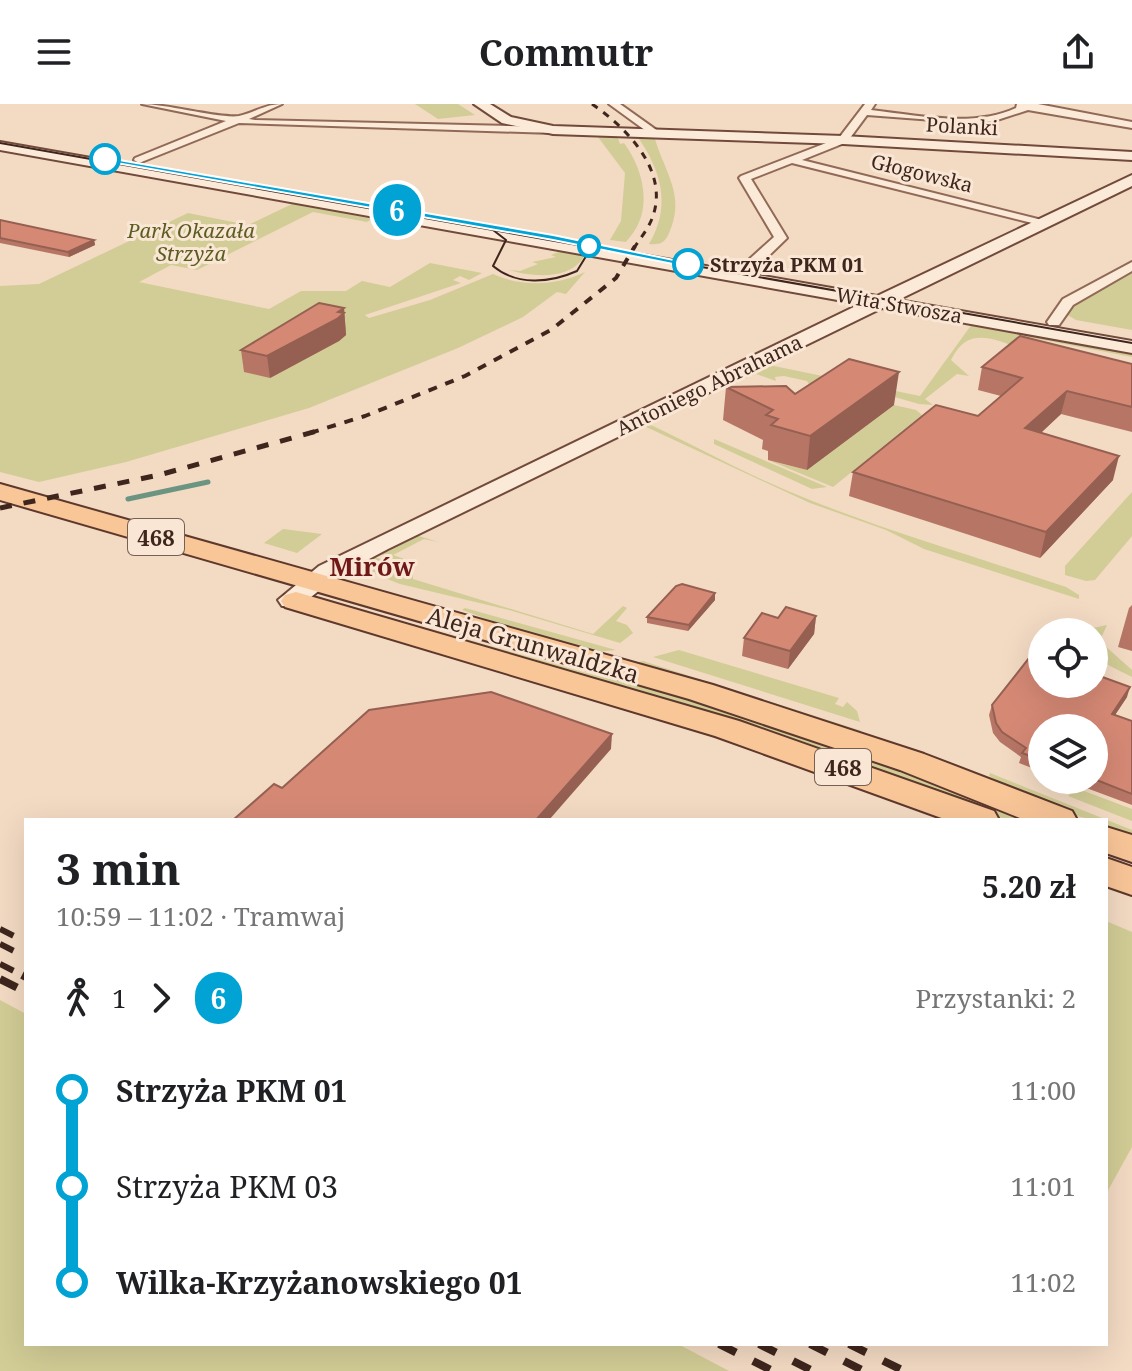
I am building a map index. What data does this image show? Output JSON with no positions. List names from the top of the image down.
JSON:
{
  "streets": {
    "main road": ["468", "Aleja Grunwaldzka"],
    "street": [
      "Polanki",
      "Głogowska",
      "Wita Stwosza",
      "Antoniego Abrahama"
    ]
  },
  "crossings": [
    ["Głogowska", "Antoniego Abrahama"],
    ["Wita Stwosza", "Antoniego Abrahama"],
    ["Antoniego Abrahama", "Aleja Grunwaldzka"]
  ],
  "districts": ["Mirów"],
  "parks": ["Park Okazała Strzyża"],
  "places": ["Strzyża PKM 01"],
  "lines": ["tram line 6"],
  "page": {
    "header": "Commutr",
    "on_map": "6",
    "heading": ["3 min", "10:59 – 11:02 · Tramwaj", "5.20 zł"],
    "legs": ["1", "6", "Przystanki: 2"],
    "list": [
      {
        "name": "Strzyża PKM 01",
        "value": "11:00"
      },
      {
        "name": "Strzyża PKM 03",
        "value": "11:01"
      },
      {
        "name": "Wilka-Krzyżanowskiego 01",
        "value": "11:02"
      }
    ]
  }
}
